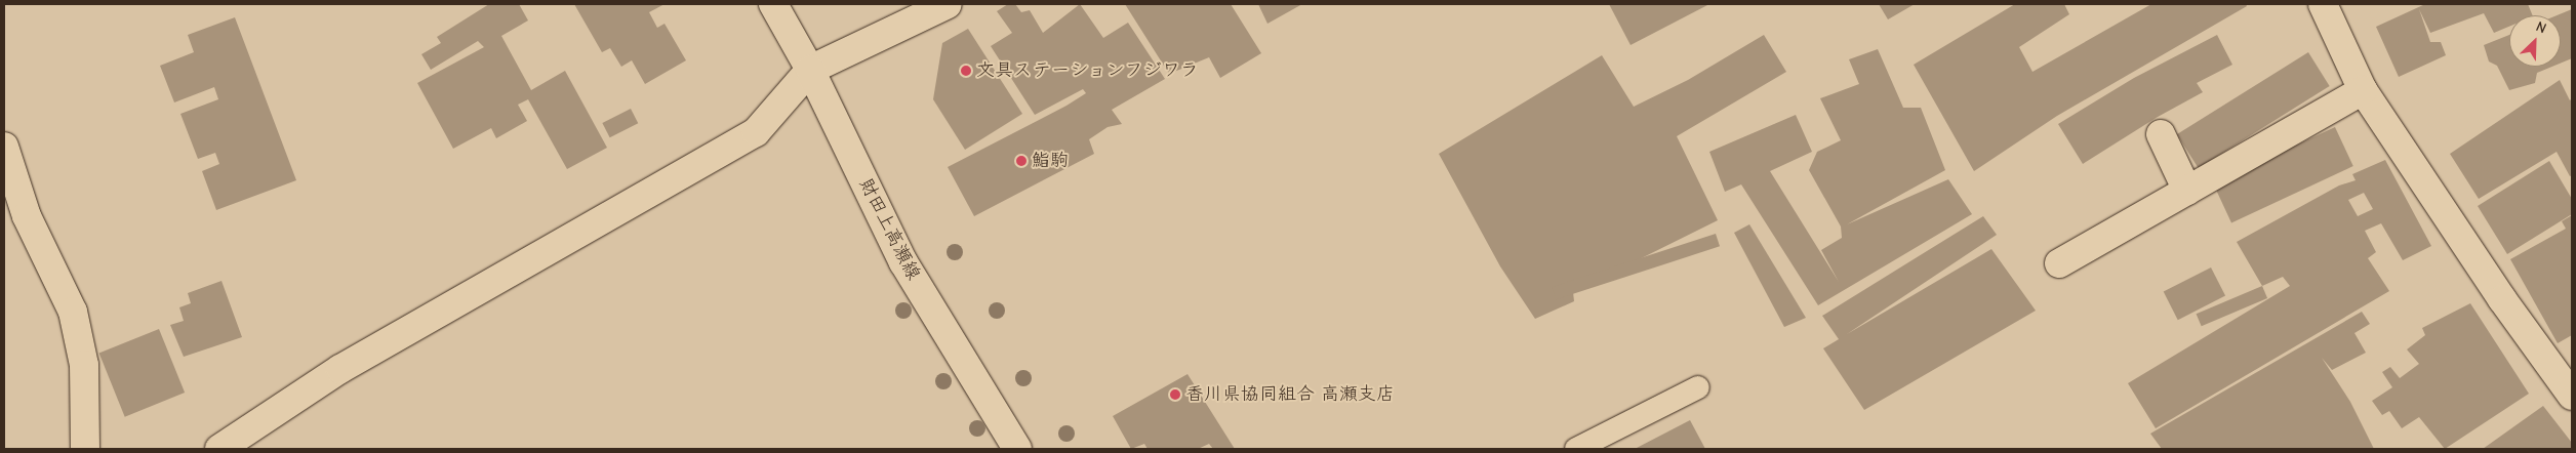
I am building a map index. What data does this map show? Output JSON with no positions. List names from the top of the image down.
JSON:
{
  "streets": {
    "street": ["財田上高瀬線"]
  },
  "places": ["文具ステーションフジワラ", "鮨駒", "香川県協同組合 高瀬支店"],
  "north": "top right"
}
